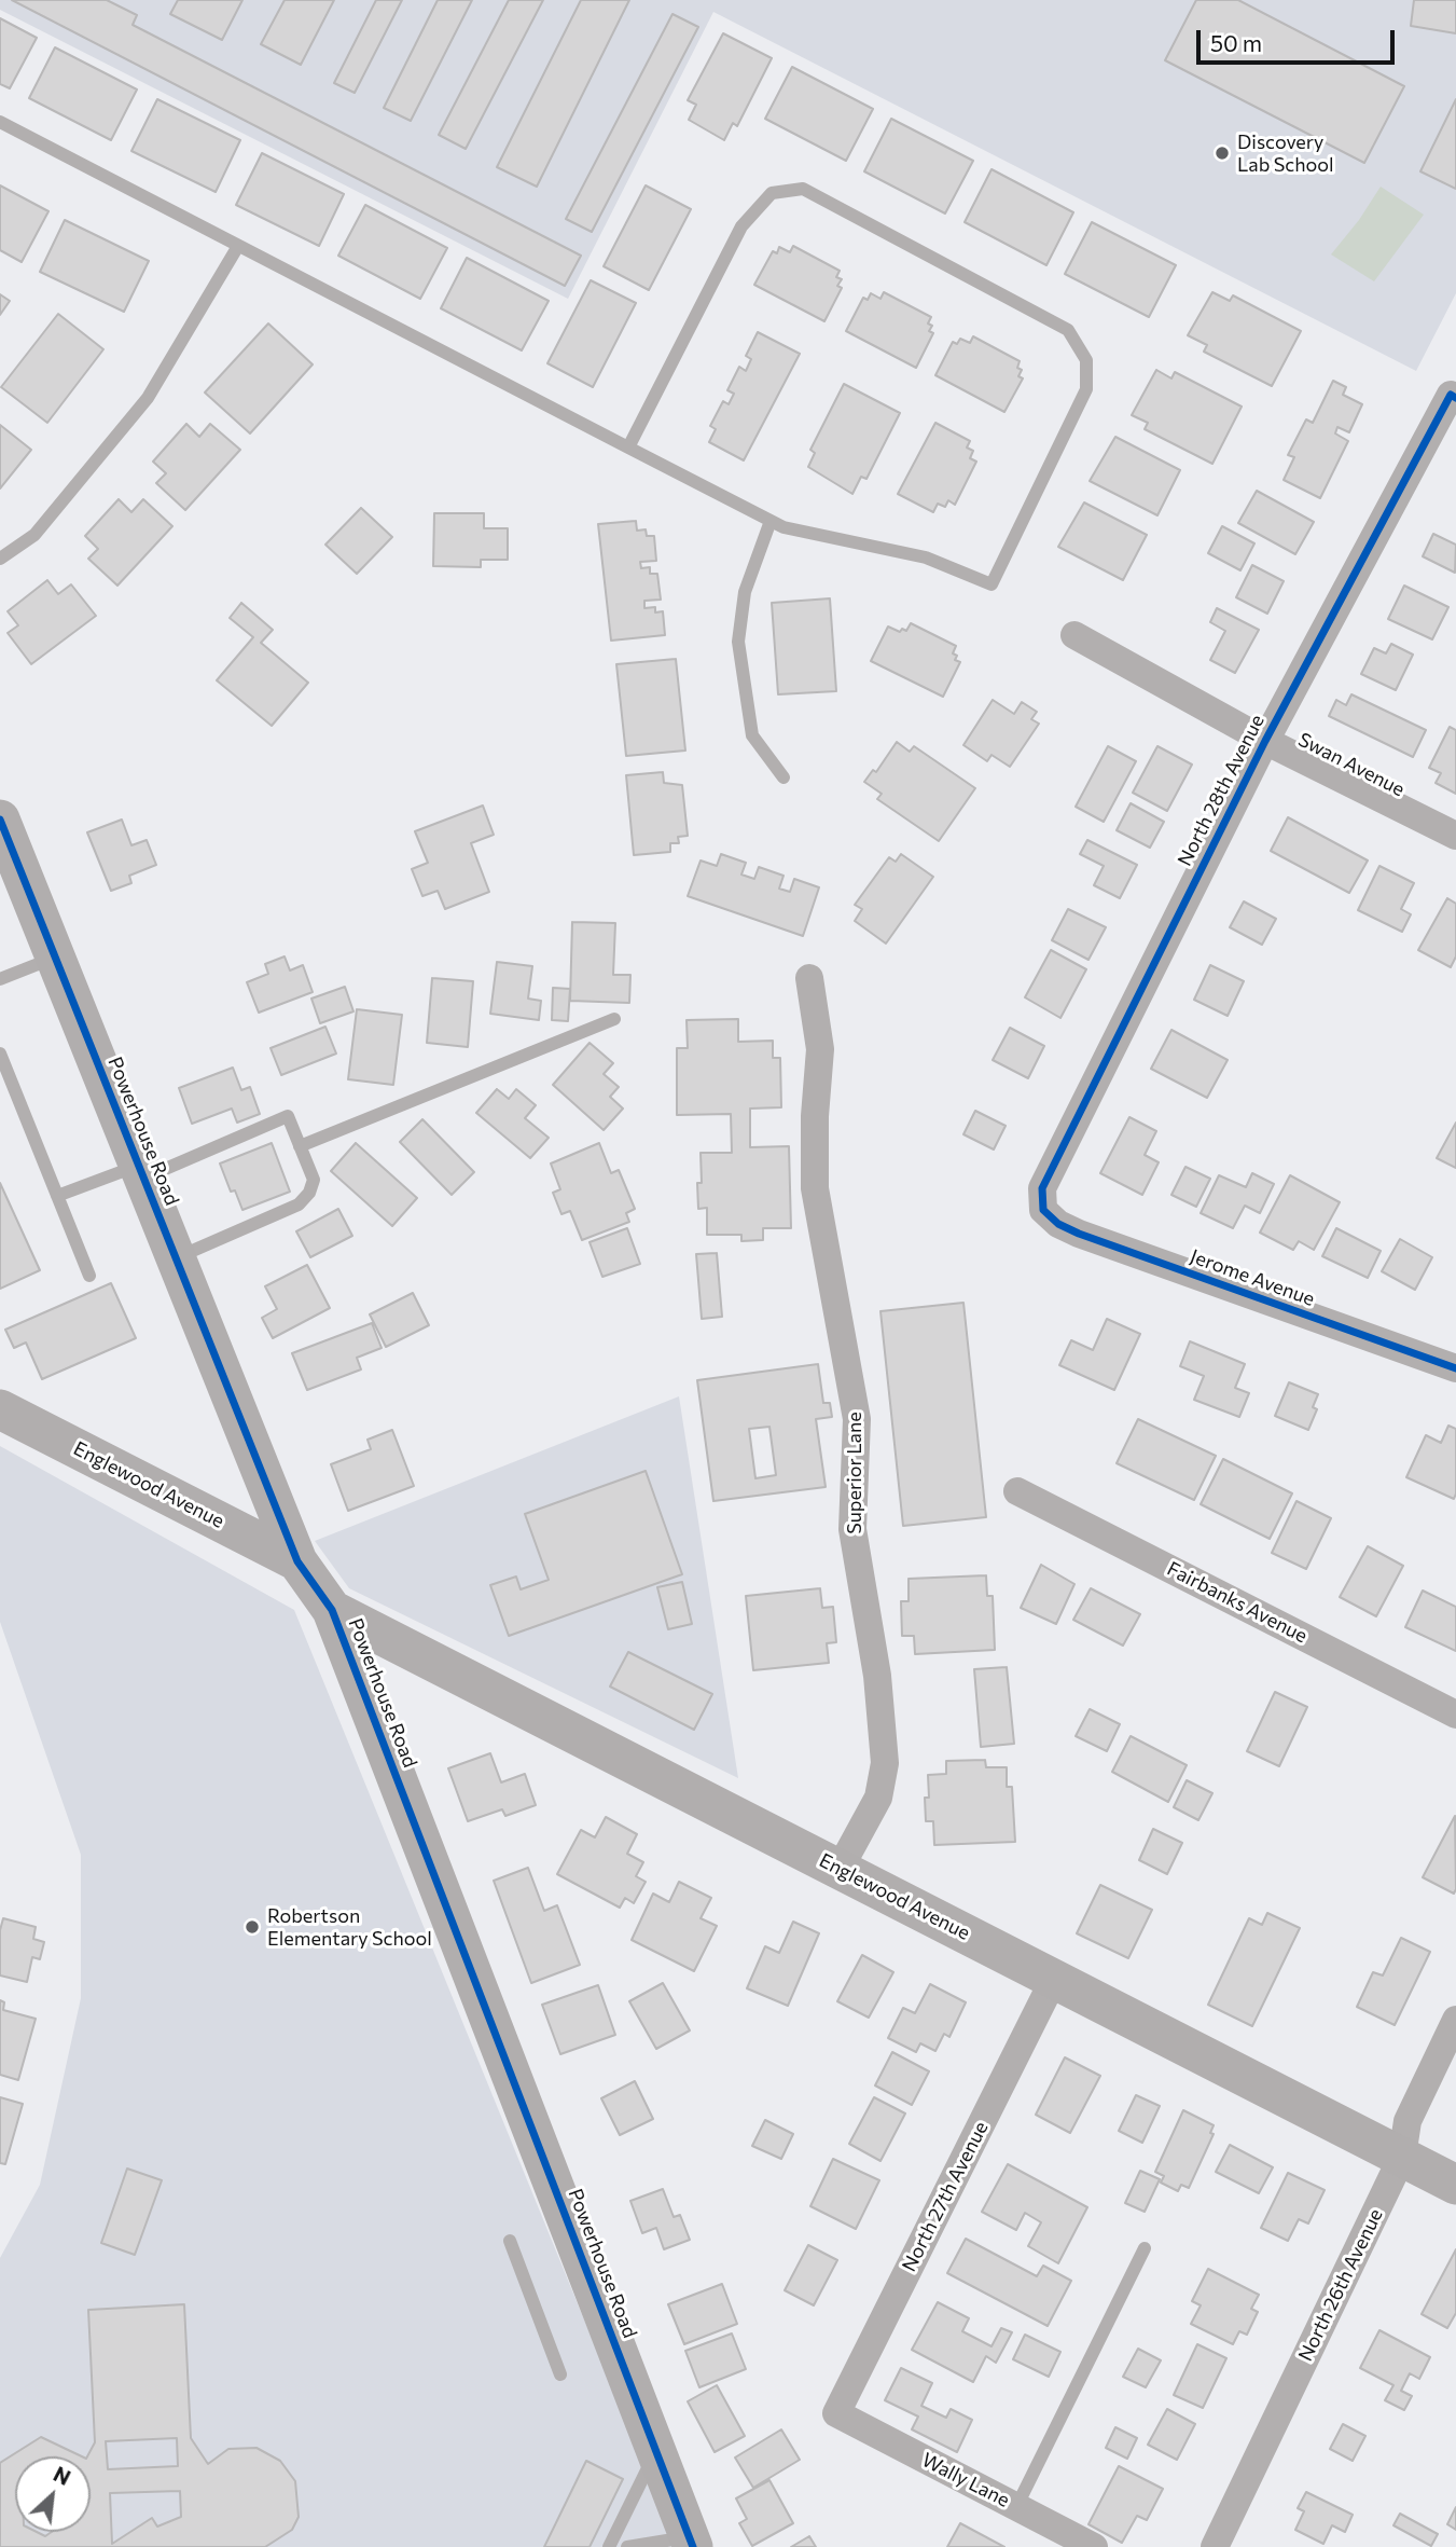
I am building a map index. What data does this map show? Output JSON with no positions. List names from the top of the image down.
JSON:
{
  "streets": {
    "street": [
      "Swan Avenue",
      "North 28th Avenue",
      "Powerhouse Road",
      "Jerome Avenue",
      "Superior Lane",
      "Englewood Avenue",
      "Fairbanks Avenue",
      "North 27th Avenue",
      "North 26th Avenue",
      "Wally Lane"
    ]
  },
  "crossings": [
    ["Swan Avenue", "North 28th Avenue"],
    ["North 28th Avenue", "Jerome Avenue"],
    ["Powerhouse Road", "Englewood Avenue"],
    ["Superior Lane", "Englewood Avenue"],
    ["Englewood Avenue", "North 27th Avenue"],
    ["Englewood Avenue", "North 26th Avenue"],
    ["North 27th Avenue", "Wally Lane"]
  ],
  "places": ["Discovery Lab School", "Robertson Elementary School"],
  "scale_bar": "50 m",
  "north": "top right"
}
